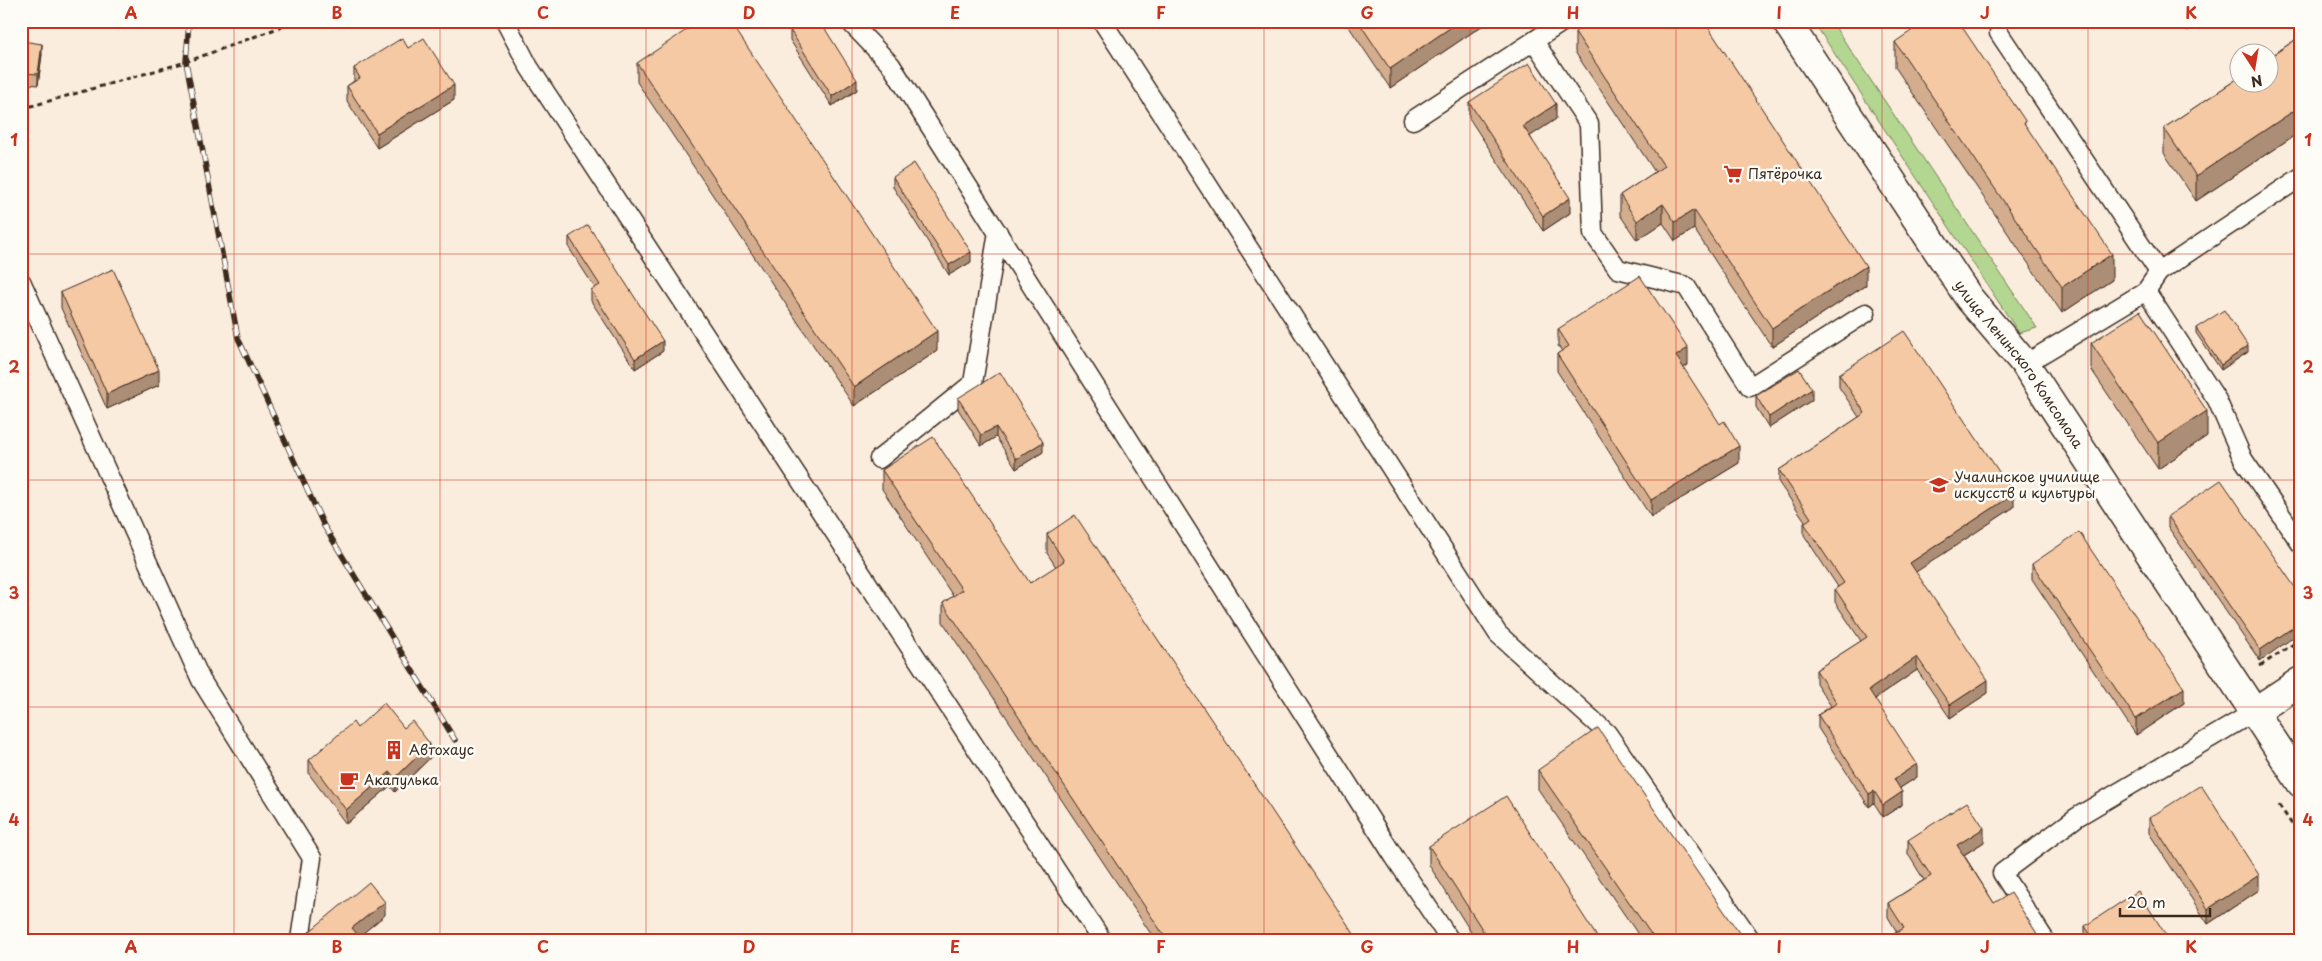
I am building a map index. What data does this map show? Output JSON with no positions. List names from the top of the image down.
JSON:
{
  "streets": {
    "street": ["улица Ленинского Комсомола"]
  },
  "places": {
    "supermarket": ["Пятёрочка"],
    "school or university": ["Учалинское училище искусств и культуры"],
    "building": ["Автохаус"],
    "cafe": ["Акапулька"]
  },
  "scale_bar": "20 m",
  "north": "bottom",
  "grid": {
    "columns": [
      "A",
      "B",
      "C",
      "D",
      "E",
      "F",
      "G",
      "H",
      "I",
      "J",
      "K"
    ],
    "rows": [
      "1",
      "2",
      "3",
      "4"
    ]
  }
}
